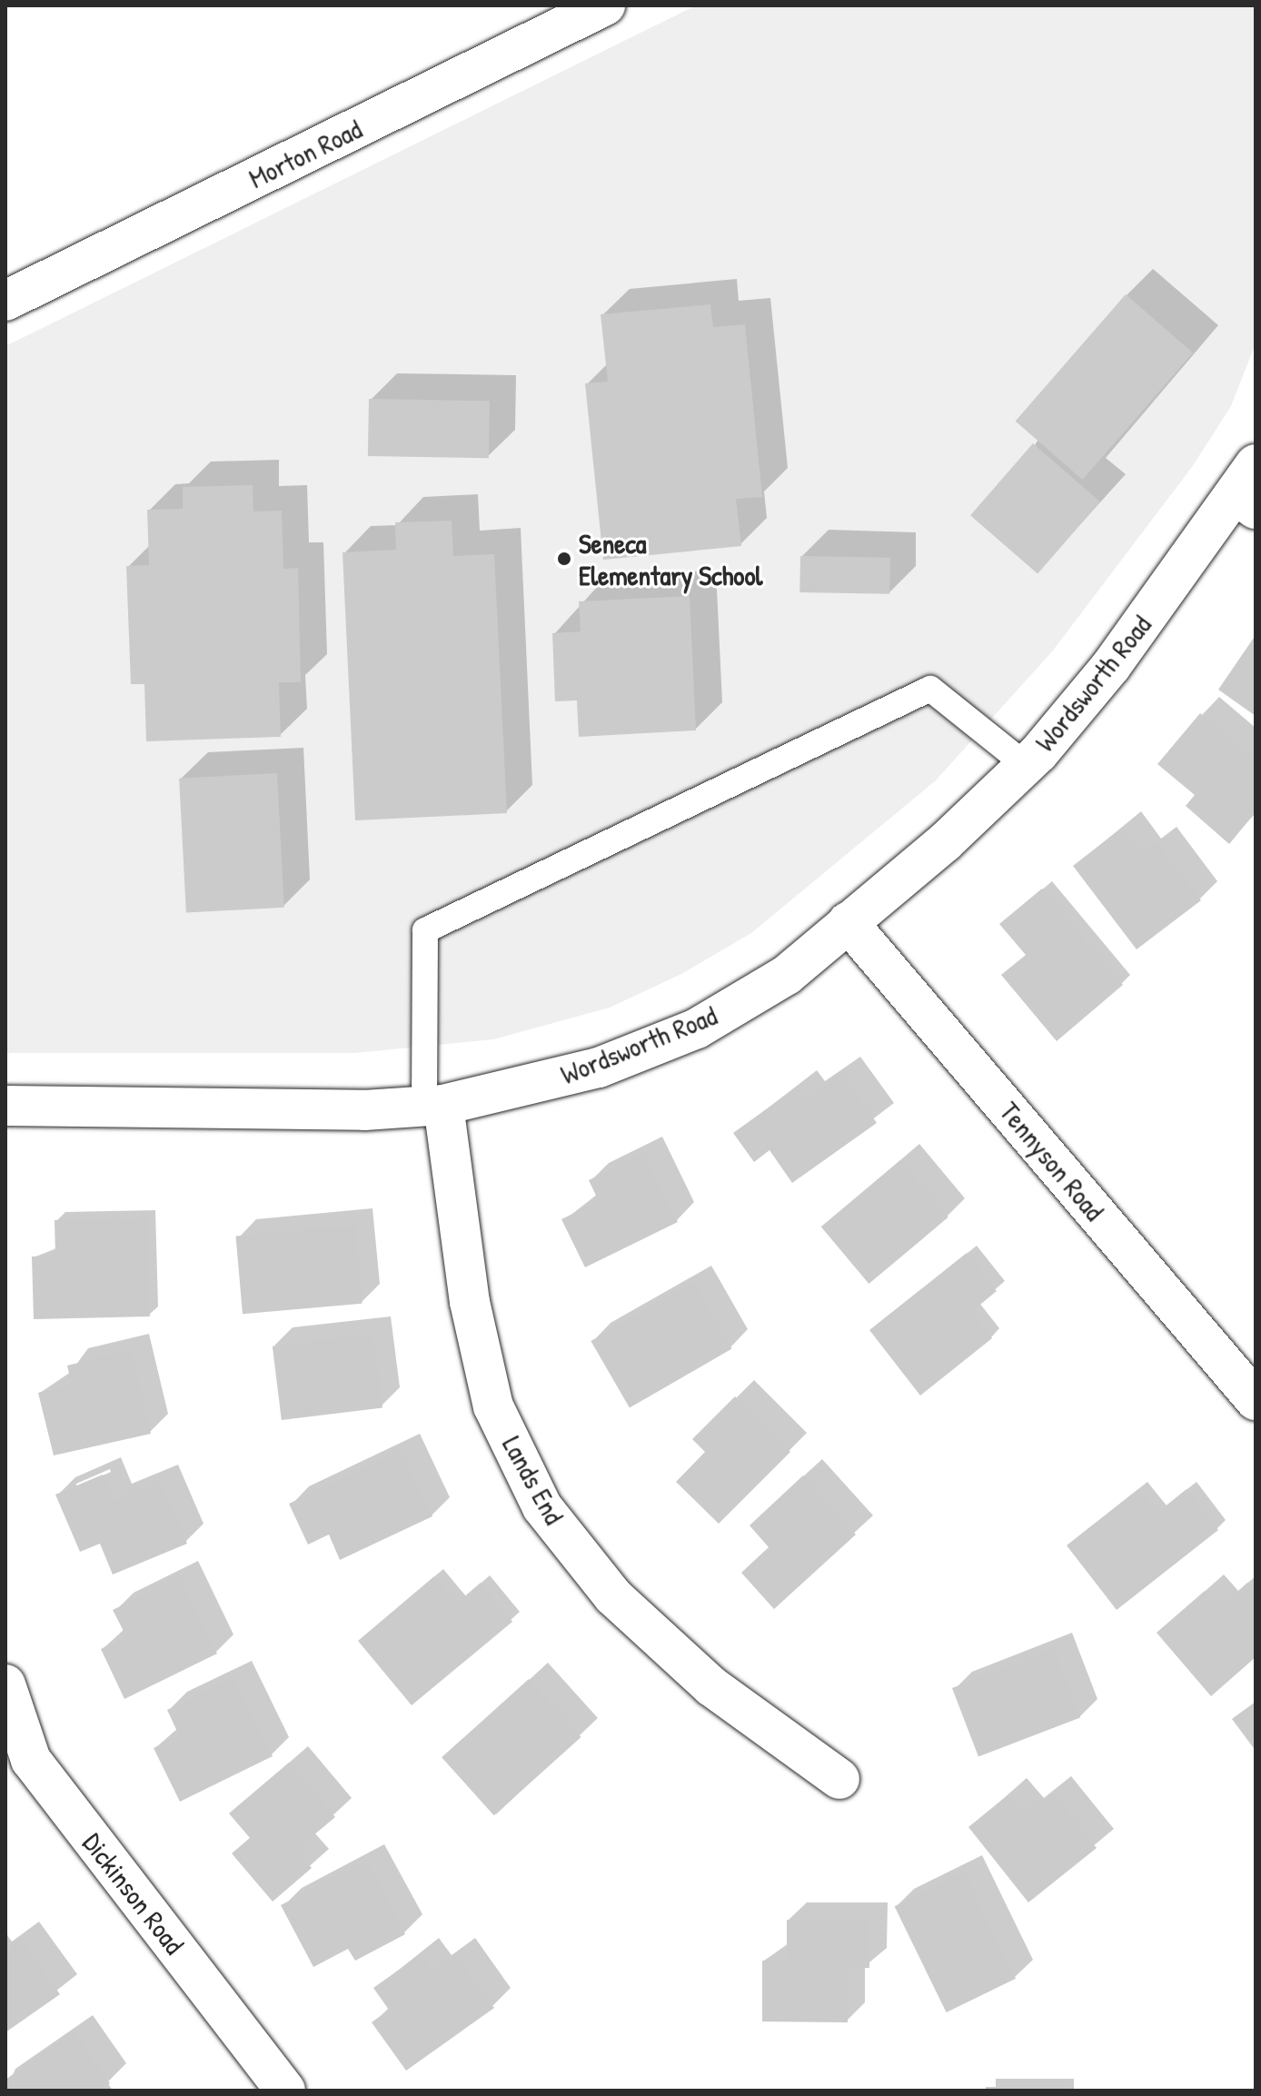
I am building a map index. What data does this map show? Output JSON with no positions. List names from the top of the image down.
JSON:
{
  "streets": {
    "street": [
      "Morton Road",
      "Wordsworth Road",
      "Tennyson Road",
      "Lands End",
      "Dickinson Road"
    ]
  },
  "crossings": [
    ["Wordsworth Road", "Tennyson Road"],
    ["Wordsworth Road", "Lands End"]
  ],
  "places": ["Seneca Elementary School"]
}
